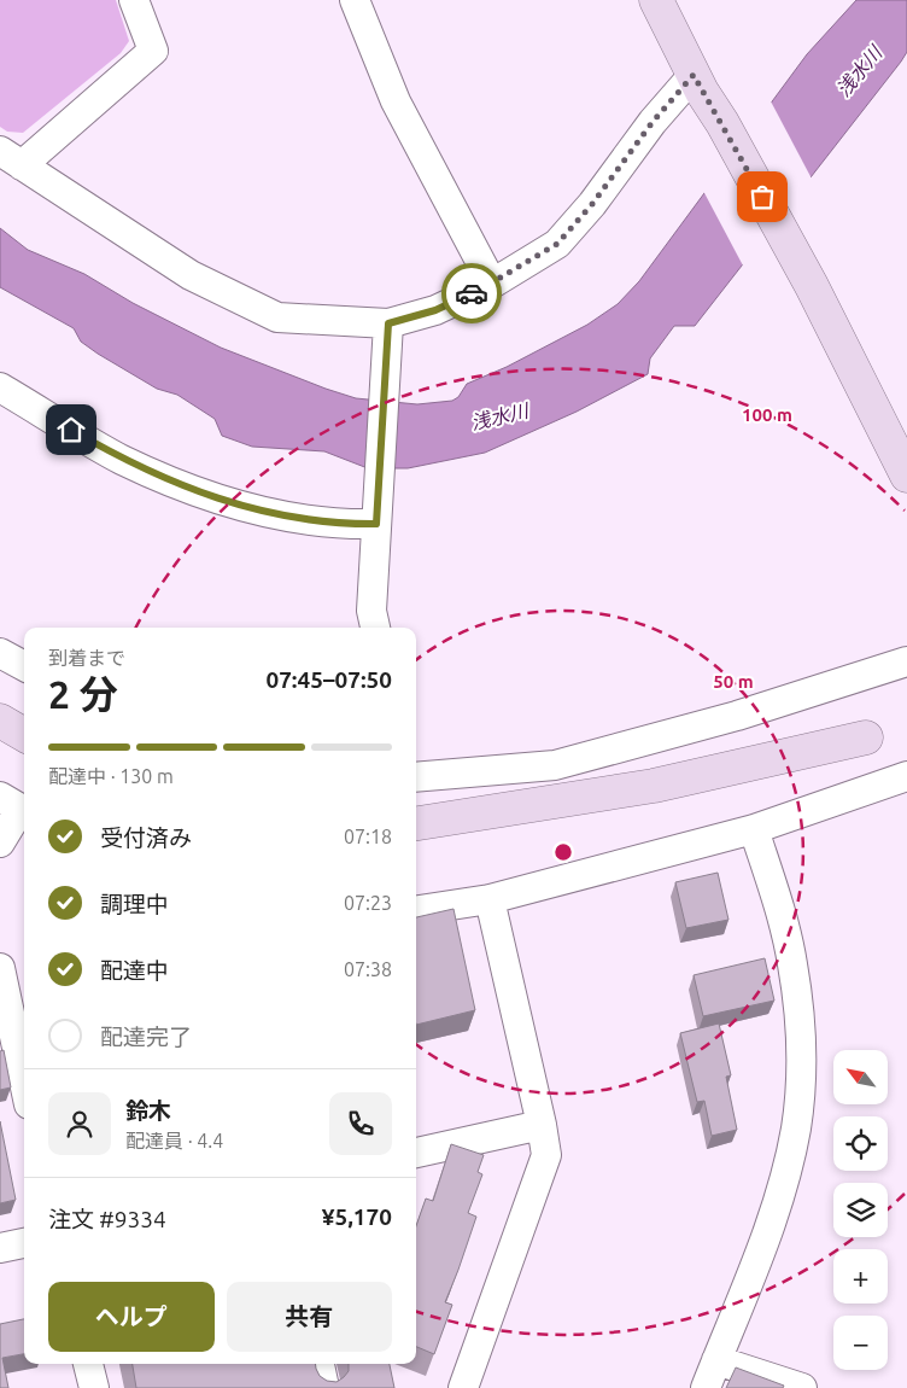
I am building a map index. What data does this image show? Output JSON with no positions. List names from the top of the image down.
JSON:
{
  "water": ["浅水川"],
  "north": "top left",
  "page": {
    "heading": ["2 分", "到着まで", "07:45–07:50"],
    "panel": [
      "鈴木",
      "配達員 · 4.4",
      "注文 #9334",
      "¥5,170"
    ],
    "bar": "配達中 · 130 m",
    "list": [
      ["受付済み", "07:18"],
      ["調理中", "07:23"],
      ["配達中", "07:38"],
      "配達完了"
    ],
    "map_buttons": ["+", "−"],
    "buttons": ["ヘルプ", "共有"]
  },
  "rings": ["100 m", "50 m"]
}
